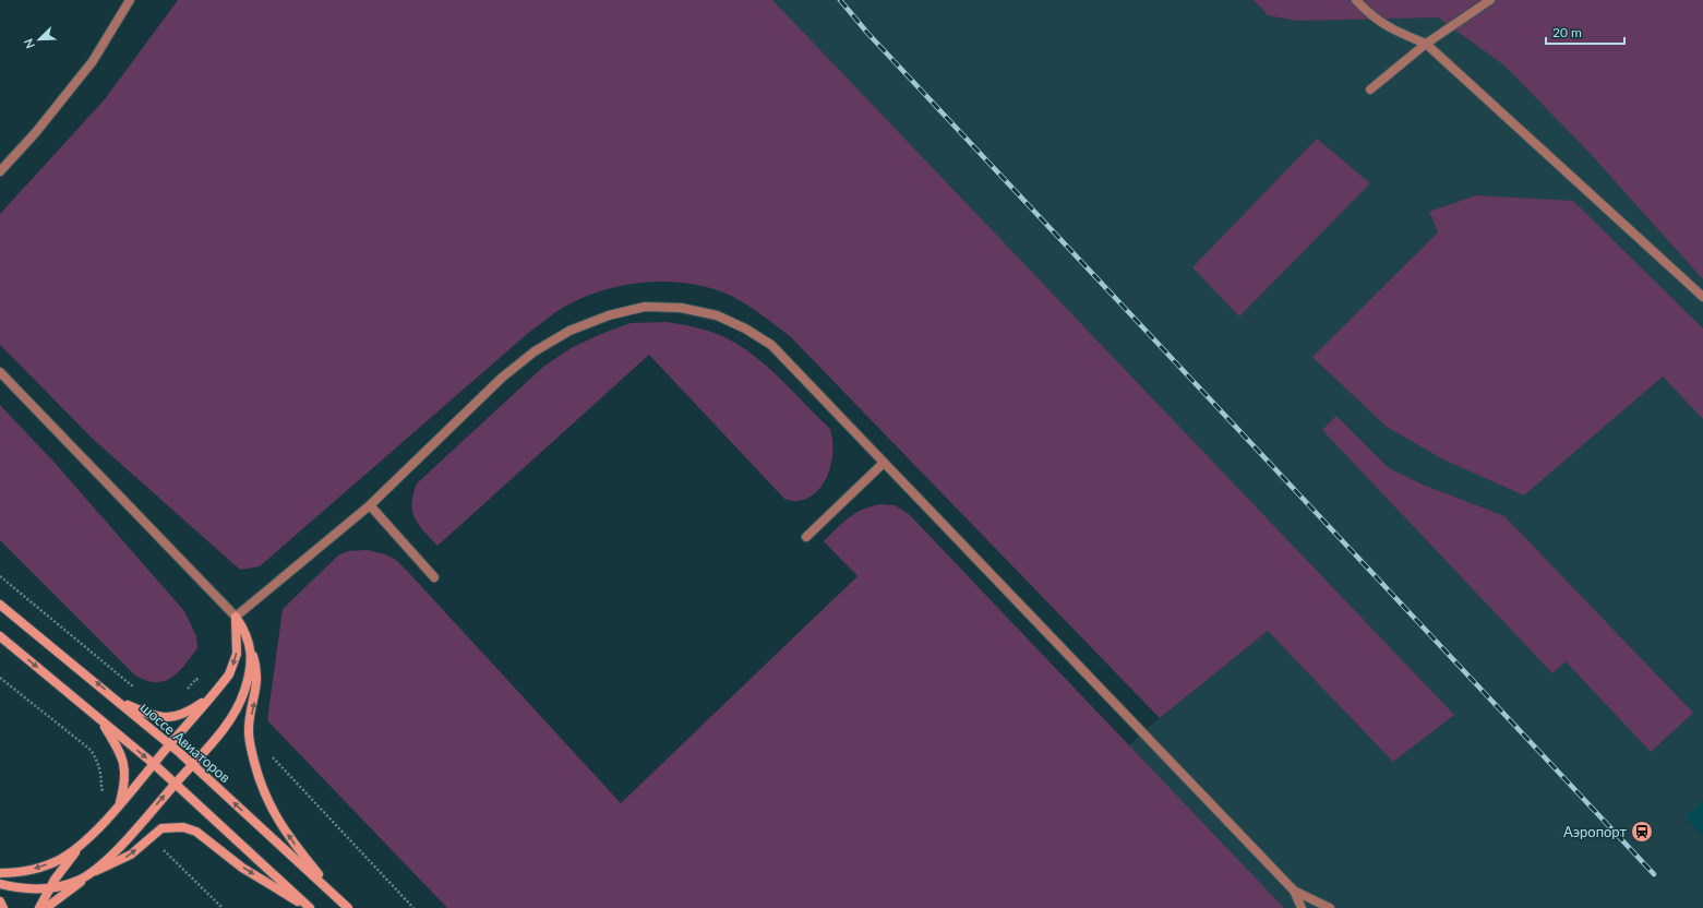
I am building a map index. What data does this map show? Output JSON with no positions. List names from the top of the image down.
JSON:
{
  "streets": {
    "main road": ["шоссе Авиаторов"]
  },
  "places": {
    "station": ["Аэропорт"]
  },
  "scale_bar": "20 m",
  "north": "bottom left"
}
